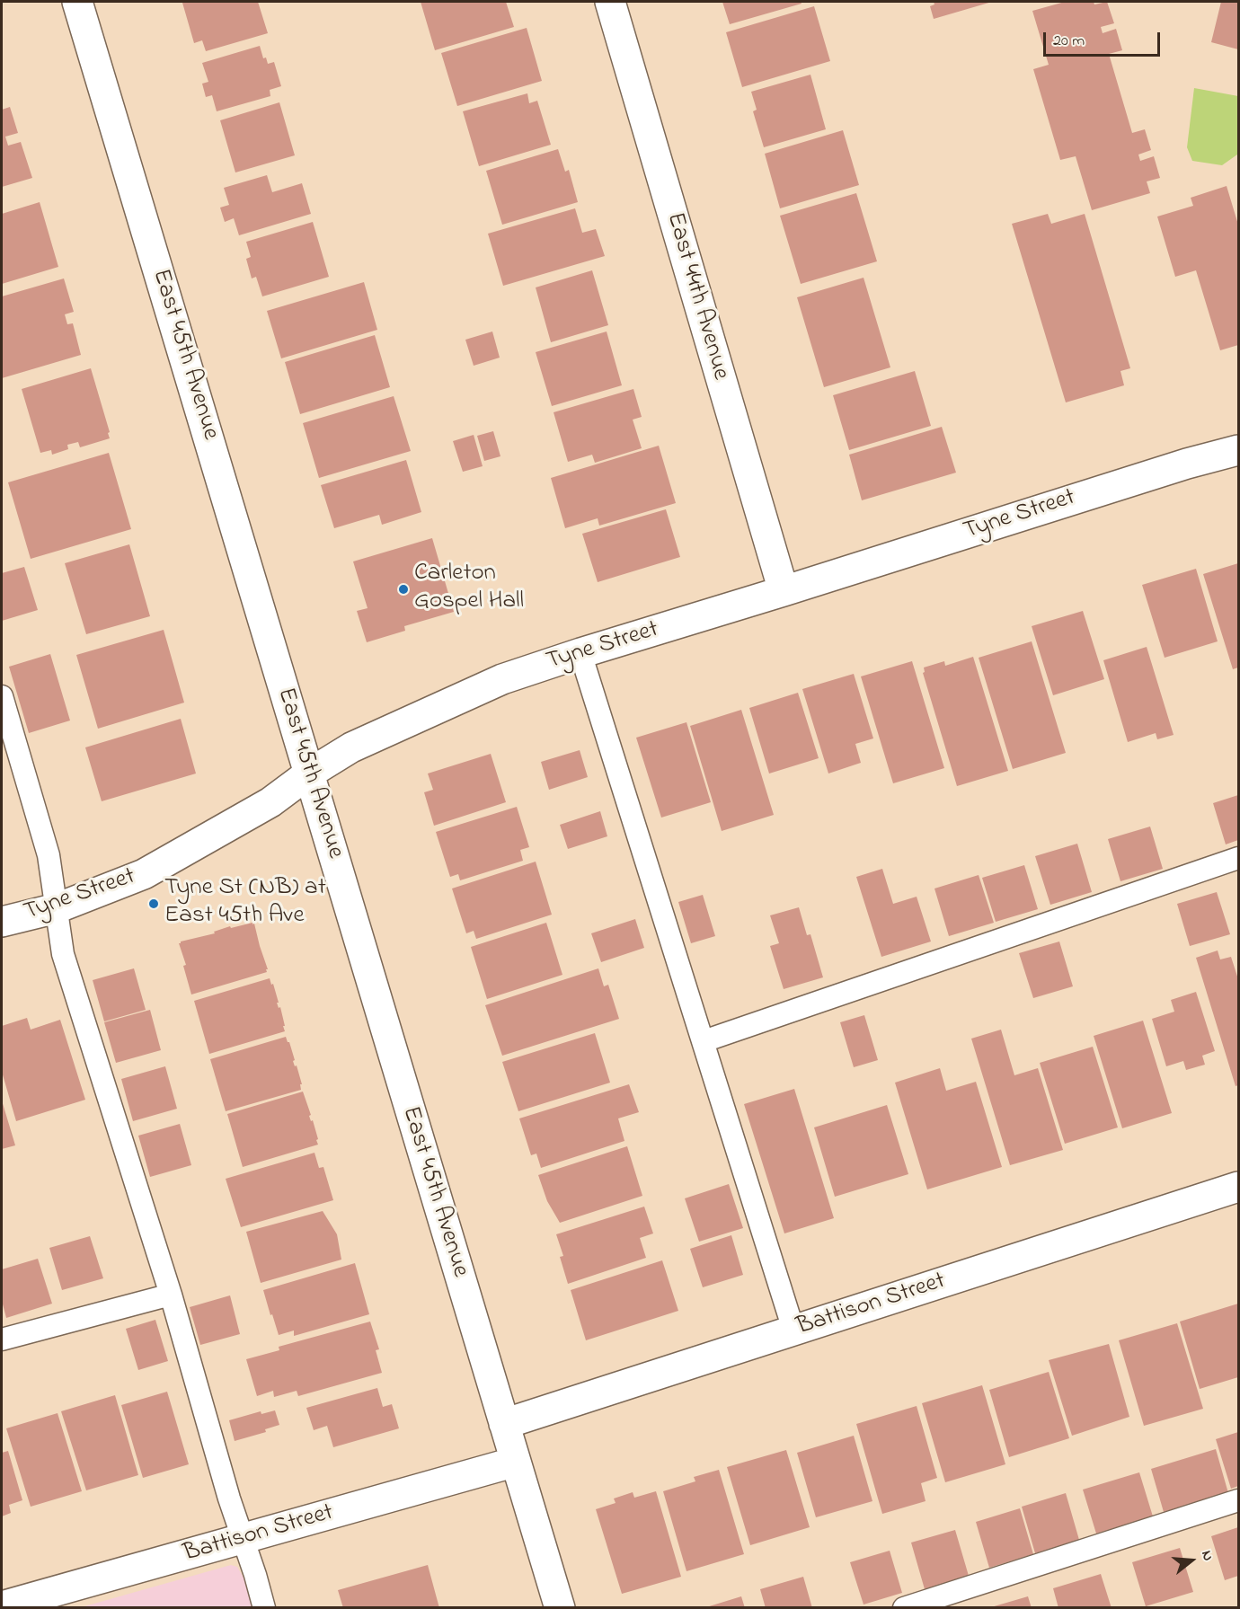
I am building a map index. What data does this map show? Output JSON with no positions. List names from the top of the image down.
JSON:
{
  "streets": {
    "street": [
      "East 44th Avenue",
      "East 45th Avenue",
      "Tyne Street",
      "Battison Street"
    ]
  },
  "crossings": [
    ["East 44th Avenue", "Tyne Street"],
    ["East 45th Avenue", "Tyne Street"],
    ["East 45th Avenue", "Battison Street"]
  ],
  "places": ["Carleton Gospel Hall", "Tyne St (NB) at East 45th Ave"],
  "scale_bar": "20 m",
  "north": "right"
}
